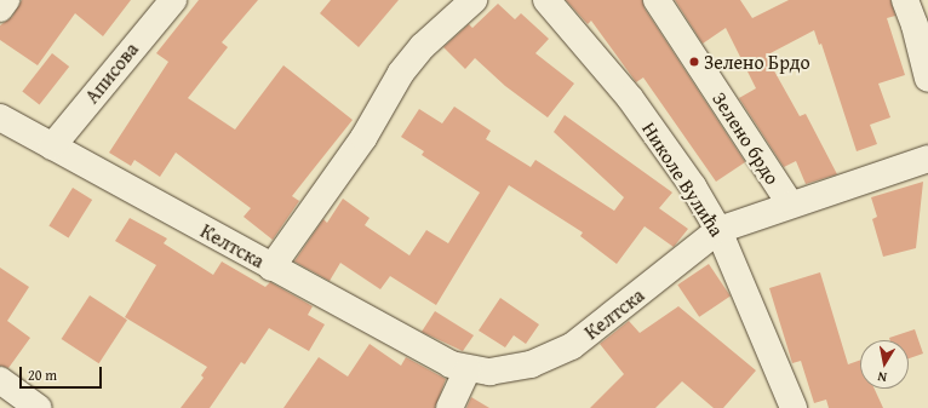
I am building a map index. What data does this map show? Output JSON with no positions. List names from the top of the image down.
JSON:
{
  "streets": {
    "street": [
      "Аписова",
      "Зелено брдо",
      "Николе Вулића",
      "Келтска"
    ]
  },
  "crossings": [
    ["Аписова", "Келтска"],
    ["Зелено брдо", "Келтска"],
    ["Николе Вулића", "Келтска"]
  ],
  "places": ["Зелено Брдо"],
  "scale_bar": "20 m",
  "north": "bottom"
}
